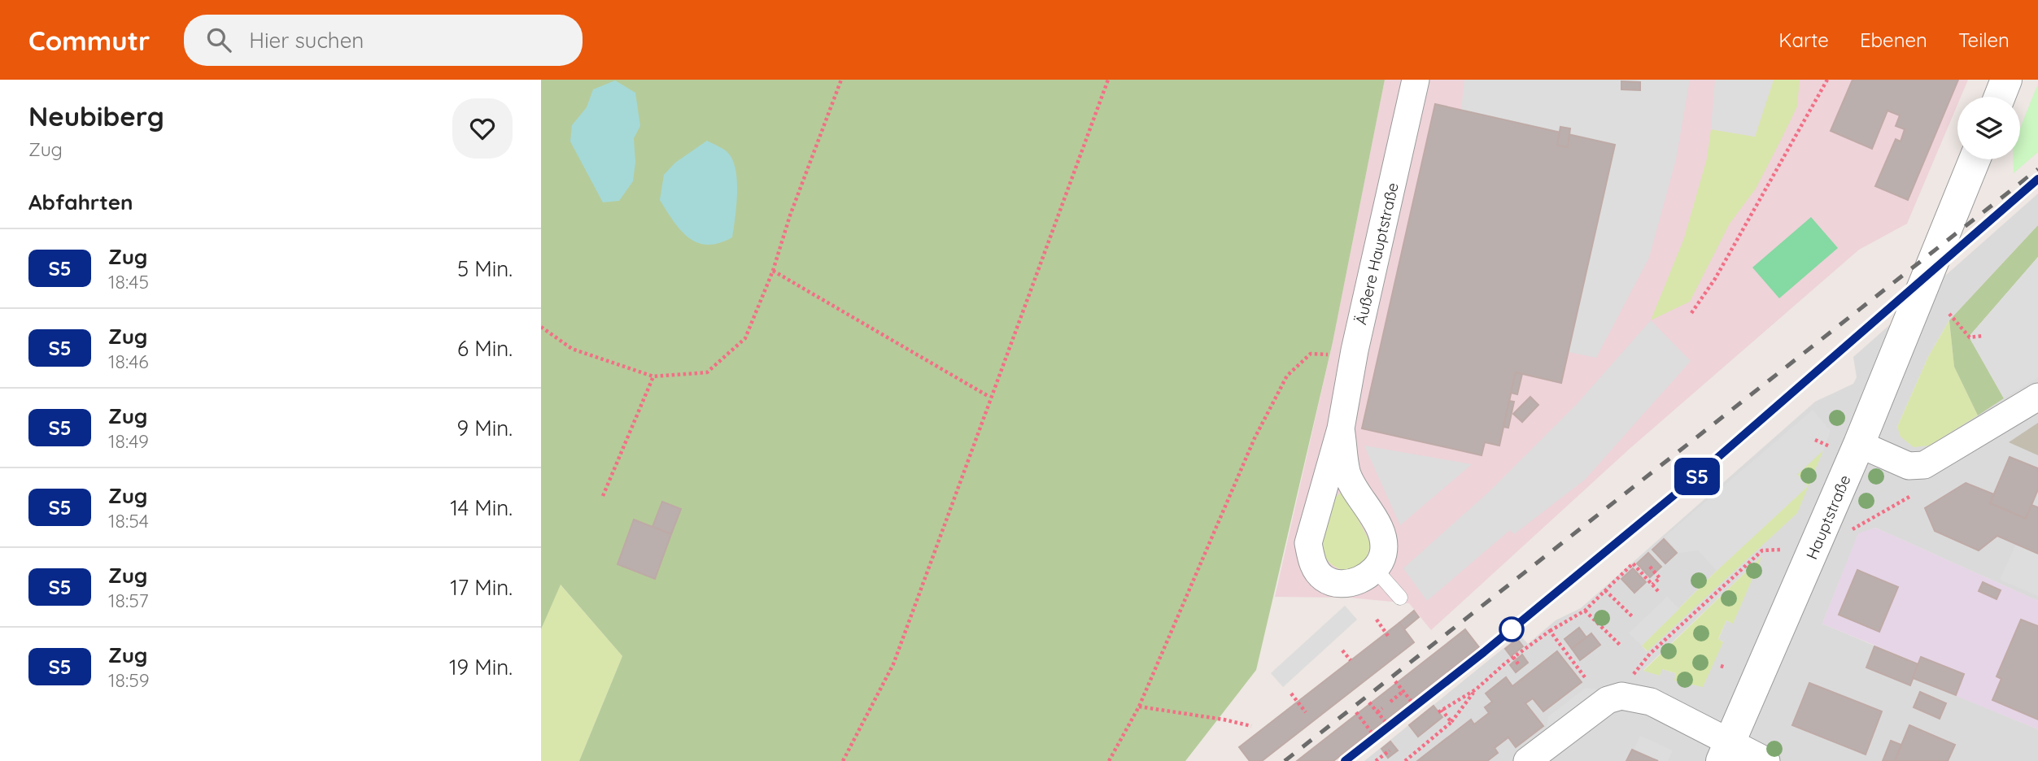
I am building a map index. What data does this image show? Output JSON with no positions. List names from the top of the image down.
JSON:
{
  "streets": {
    "street": ["Äußere Hauptstraße", "Hauptstraße"]
  },
  "page": {
    "header": "Commutr",
    "search": "Hier suchen",
    "nav": ["Karte", "Ebenen", "Teilen"],
    "heading": [
      ["Neubiberg", "Zug"],
      "Abfahrten"
    ],
    "on_map": "S5",
    "list": [
      {
        "mark": "S5",
        "name": "Zug",
        "note": "18:45",
        "value": "5 Min."
      },
      {
        "mark": "S5",
        "name": "Zug",
        "note": "18:46",
        "value": "6 Min."
      },
      {
        "mark": "S5",
        "name": "Zug",
        "note": "18:49",
        "value": "9 Min."
      },
      {
        "mark": "S5",
        "name": "Zug",
        "note": "18:54",
        "value": "14 Min."
      },
      {
        "mark": "S5",
        "name": "Zug",
        "note": "18:57",
        "value": "17 Min."
      },
      {
        "mark": "S5",
        "name": "Zug",
        "note": "18:59",
        "value": "19 Min."
      }
    ]
  }
}
